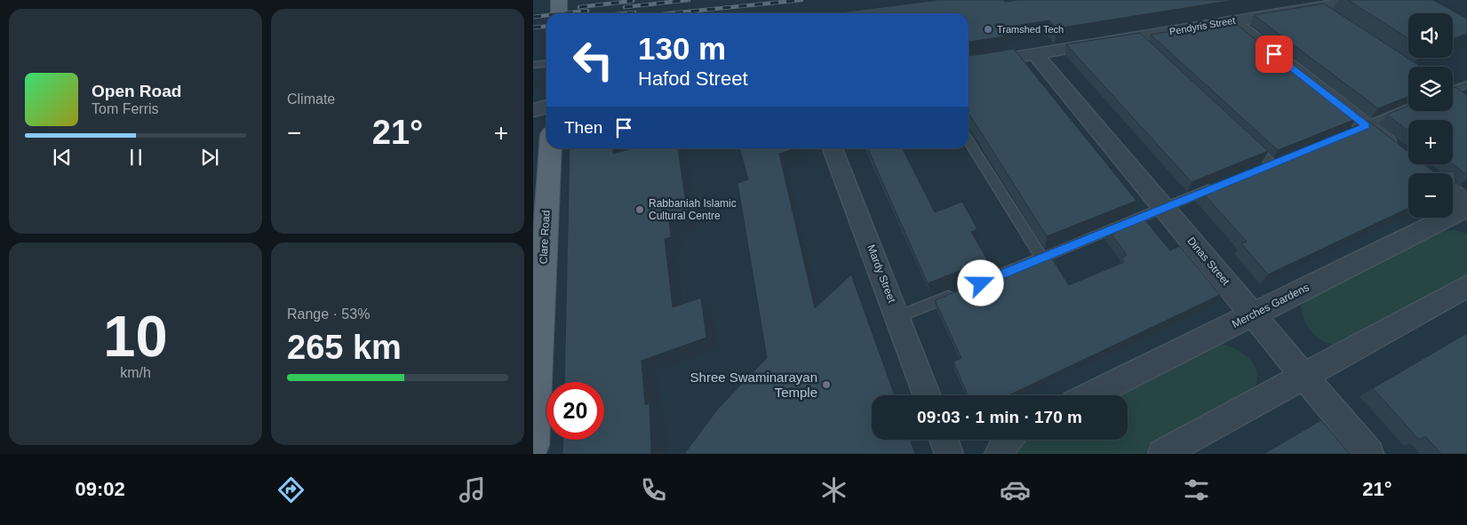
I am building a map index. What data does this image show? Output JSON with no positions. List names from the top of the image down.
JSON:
{
  "streets": {
    "main road": ["Clare Road"],
    "street": [
      "Pendyris Street",
      "Dinas Street",
      "Mardy Street",
      "Merches Gardens"
    ]
  },
  "crossings": [
    ["Pendyris Street", "Dinas Street"],
    ["Dinas Street", "Merches Gardens"]
  ],
  "places": ["Tramshed Tech", "Rabbaniah Islamic Cultural Centre", "Shree Swaminarayan Temple"],
  "page": {
    "tile": [
      "Climate",
      ["10", "km/h"],
      ["Range · 53%", "265 km"]
    ],
    "map_buttons": ["+", "−"],
    "turn": ["130 m", "Hafod Street"],
    "song": ["Open Road", "Tom Ferris"],
    "then": "Then",
    "heat": ["−", "21°", "+"],
    "limit": "20",
    "trip": "09:03 · 1 min · 170 m",
    "tabs": ["09:02", "21°"]
  }
}
